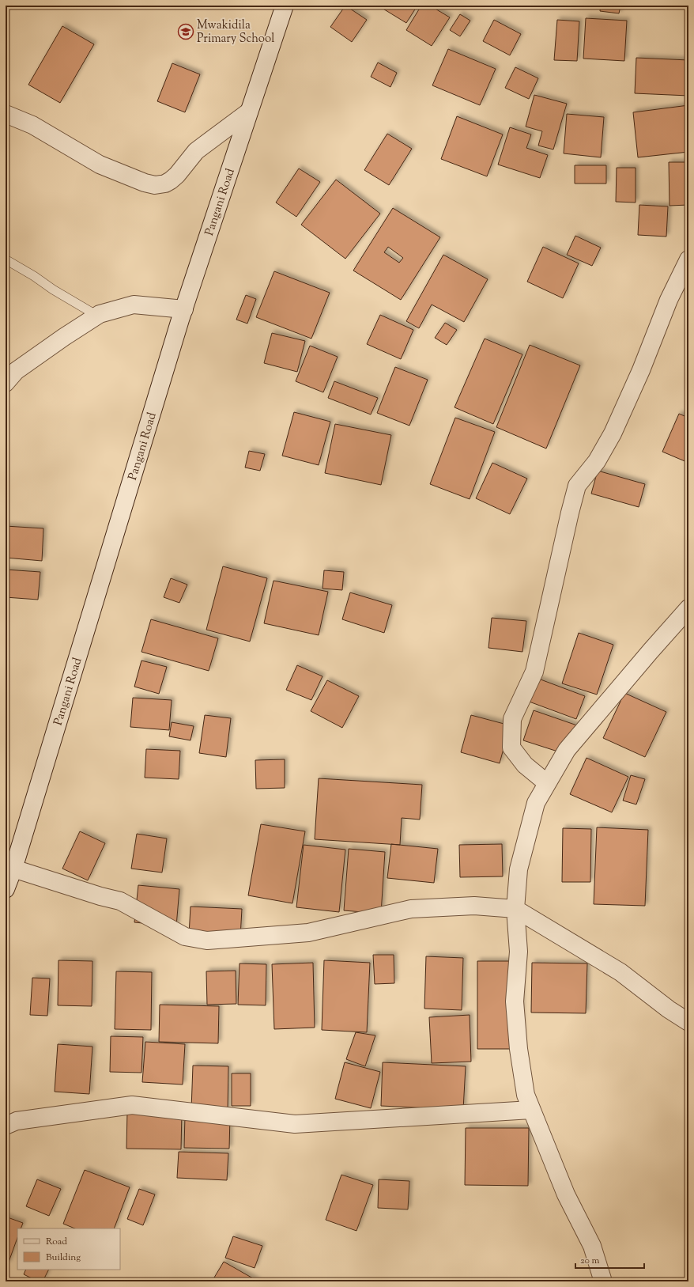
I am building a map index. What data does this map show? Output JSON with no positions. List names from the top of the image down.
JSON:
{
  "streets": {
    "street": ["Pangani Road"]
  },
  "places": {
    "school or university": ["Mwakidila Primary School"]
  },
  "legend": ["Road", "Building"],
  "scale_bar": "20 m"
}
